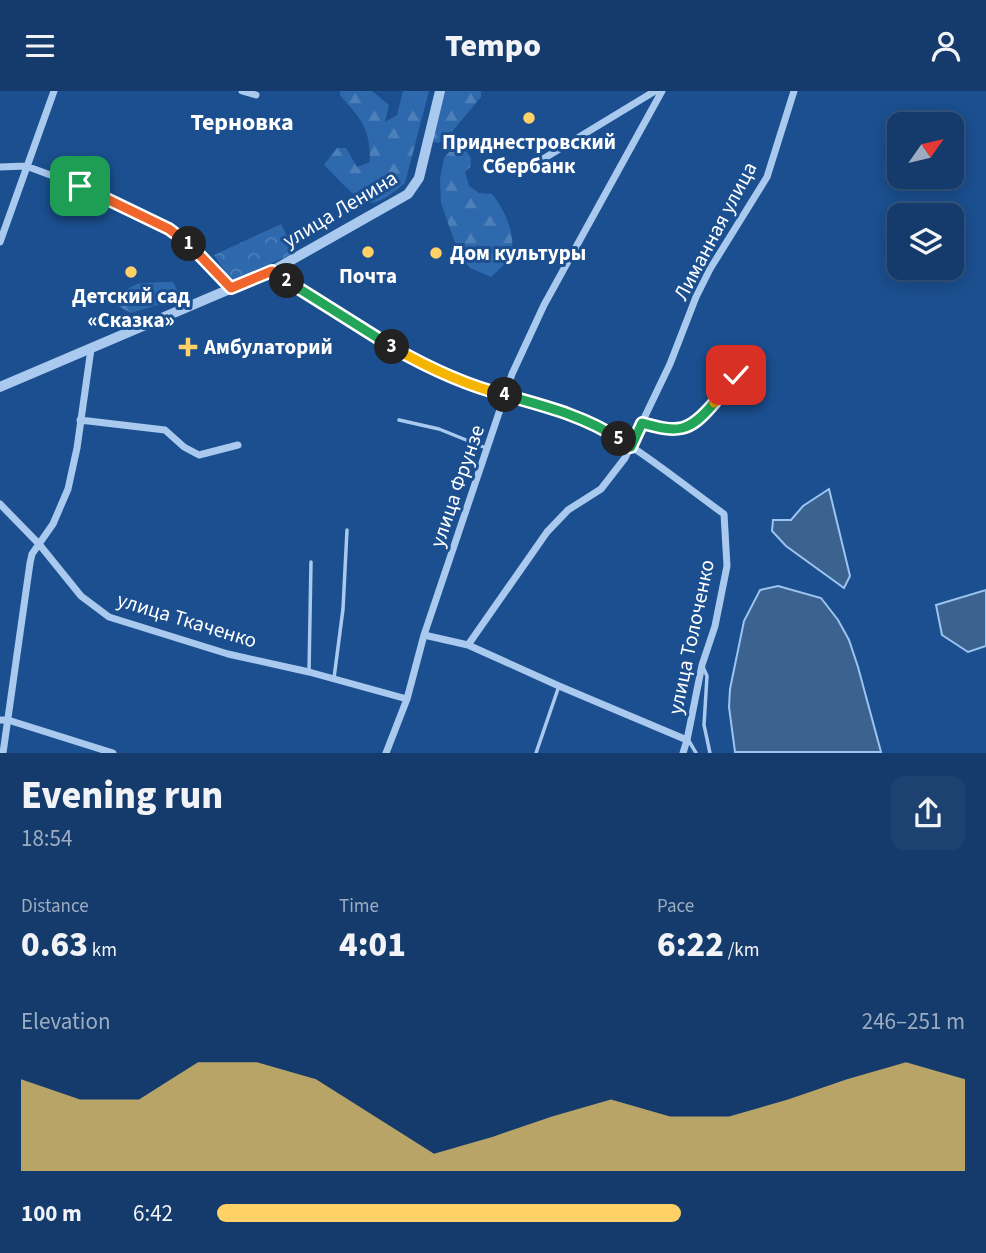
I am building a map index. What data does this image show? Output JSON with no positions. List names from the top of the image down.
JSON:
{
  "streets": {
    "street": [
      "улица Ленина",
      "Лиманная улица",
      "улица Фрунзе",
      "улица Ткаченко",
      "улица Толоченко"
    ]
  },
  "crossings": [
    ["улица Ленина", "улица Толоченко"],
    ["Лиманная улица", "улица Толоченко"],
    ["улица Фрунзе", "улица Ткаченко"],
    ["улица Фрунзе", "улица Толоченко"]
  ],
  "districts": ["Терновка"],
  "places": {
    "other": [
      "Приднестровский Сбербанк",
      "Почта",
      "Дом культуры",
      "Детский сад «Сказка»"
    ],
    "health": ["Амбулаторий"]
  },
  "north": "top right",
  "page": {
    "header": "Tempo",
    "pins": [
      "1",
      "2",
      "3",
      "4",
      "5"
    ],
    "heading": ["Evening run", "18:54"],
    "stats": [
      ["Distance", "0.63 km"],
      ["Time", "4:01"],
      ["Pace", "6:22 /km"]
    ],
    "chart": ["Elevation", "246–251 m"],
    "list": [
      {
        "name": "100 m",
        "note": "6:42"
      }
    ]
  }
}
